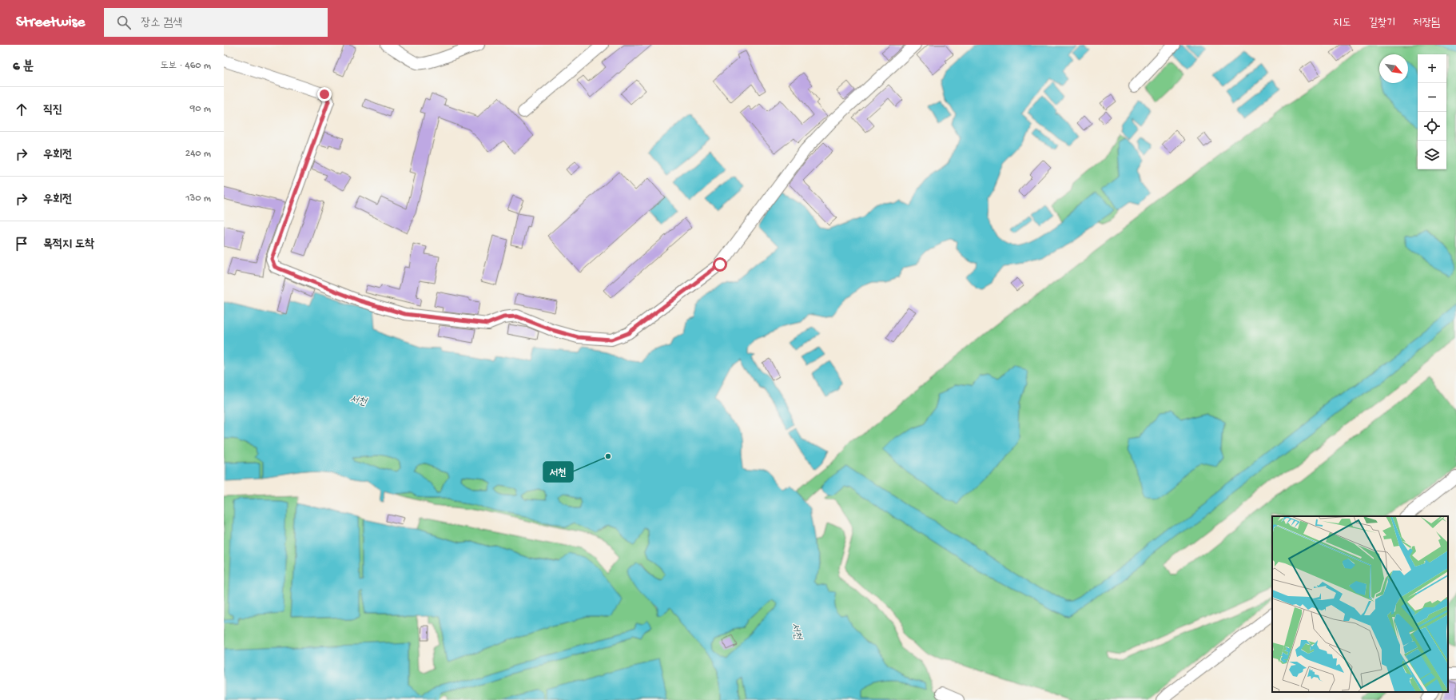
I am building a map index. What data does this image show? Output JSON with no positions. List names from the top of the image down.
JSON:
{
  "water": ["서천"],
  "places": ["서천"],
  "north": "bottom right",
  "page": {
    "header": "Streetwise",
    "search": "장소 검색",
    "nav": ["지도", "길찾기", "저장됨"],
    "heading": ["6 분", "도보 · 460 m"],
    "map_buttons": ["+", "−"],
    "list": [
      ["직진", "90 m"],
      ["우회전", "240 m"],
      ["우회전", "130 m"],
      "목적지 도착"
    ]
  }
}
